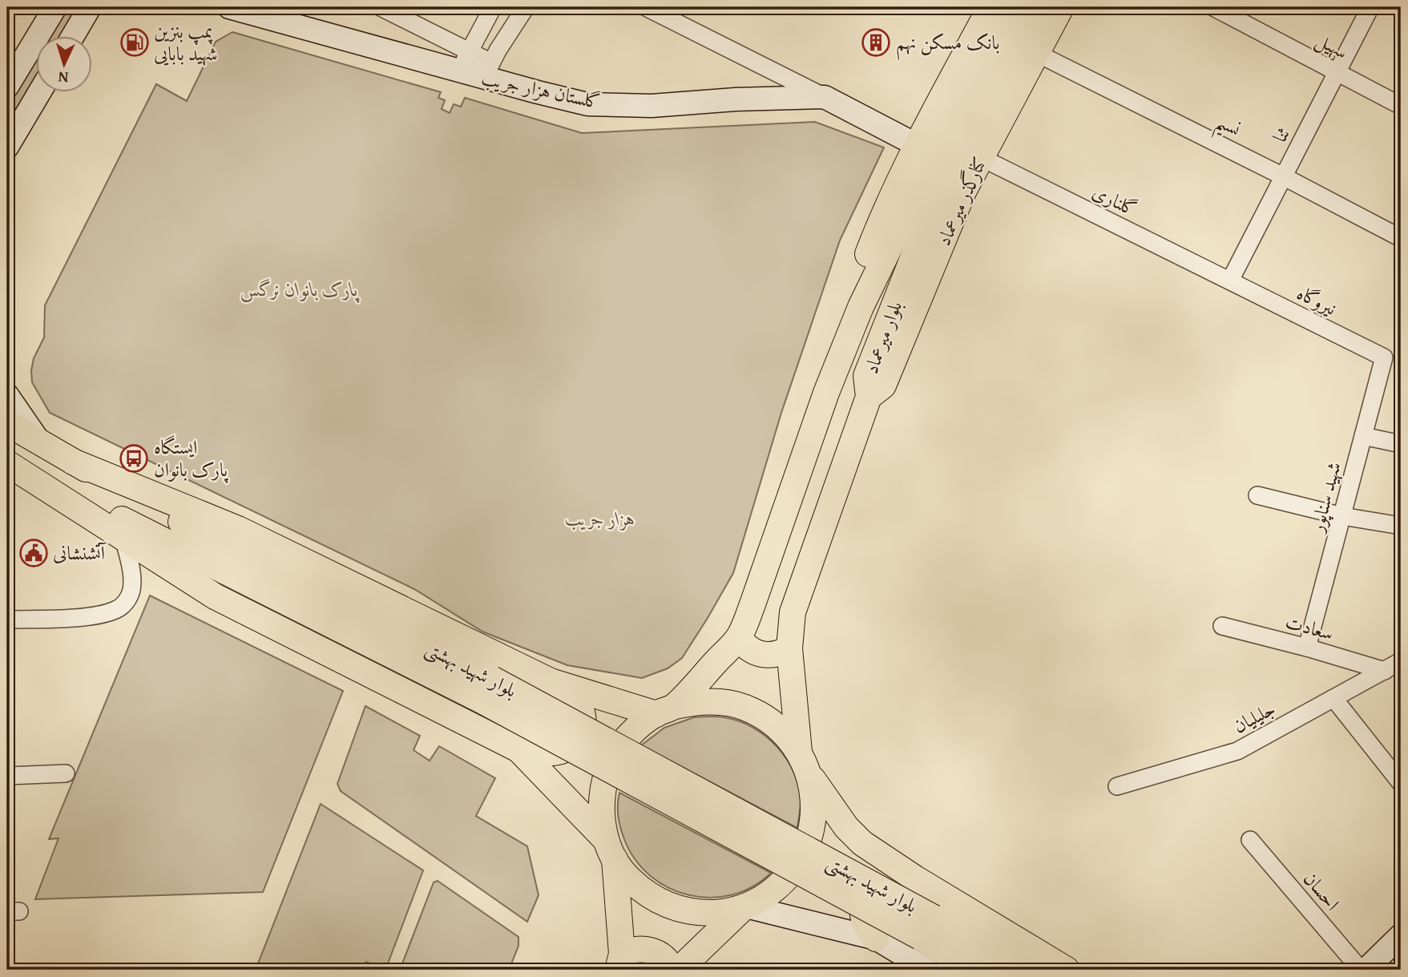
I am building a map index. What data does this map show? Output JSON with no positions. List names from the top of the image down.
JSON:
{
  "streets": {
    "main road": ["کنارگذر میرعماد", "بلوار میرعماد", "بلوار شهید بهشتی"],
    "street": [
      "سهیل",
      "گلستان هزار جریب",
      "نسیم",
      "ثنا",
      "گلناری",
      "نیروگاه",
      "شهید سناپور",
      "سعادت",
      "جلیلیان",
      "احسان"
    ]
  },
  "crossings": [
    ["سهیل", "ثنا"],
    ["نسیم", "ثنا"],
    ["نسیم", "کنارگذر میرعماد"],
    ["ثنا", "گلناری"],
    ["ثنا", "نیروگاه"],
    ["گلناری", "کنارگذر میرعماد"],
    ["گلناری", "نیروگاه"],
    ["کنارگذر میرعماد", "بلوار میرعماد"],
    ["نیروگاه", "شهید سناپور"],
    ["شهید سناپور", "سعادت"],
    ["سعادت", "جلیلیان"]
  ],
  "parks": ["پارک بانوان نرگس", "هزار جریب"],
  "places": {
    "fuel station": ["پمپ بنزین شهید بابایی"],
    "building": ["بانک مسکن نهم"],
    "bus stop": ["ایستگاه پارک بانوان"],
    "public building": ["آتشنشانی"]
  },
  "north": "bottom"
}
